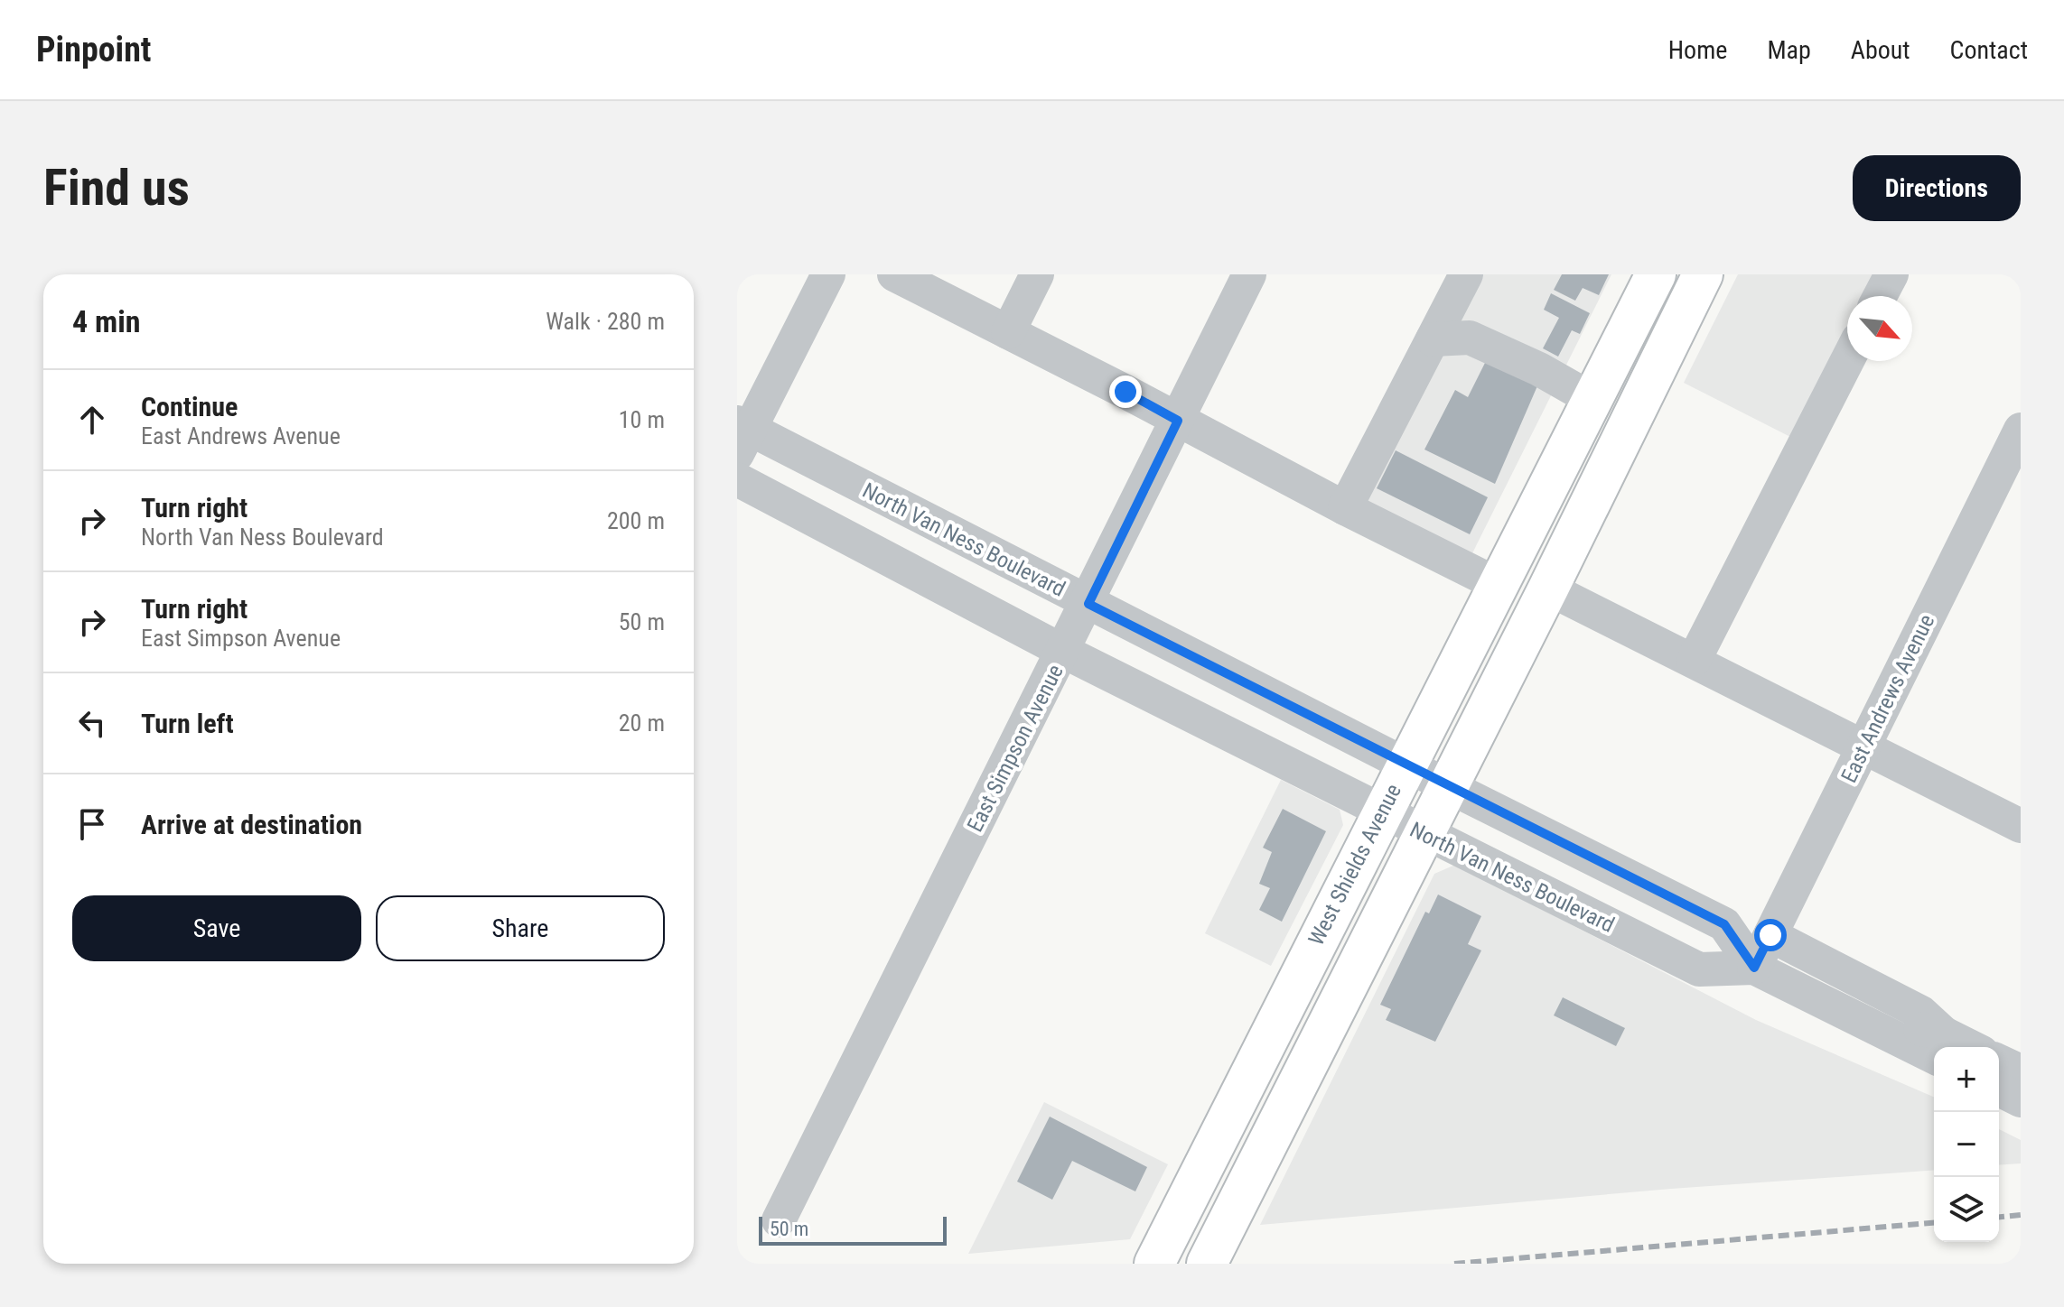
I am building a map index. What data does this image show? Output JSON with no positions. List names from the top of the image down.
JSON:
{
  "streets": {
    "main road": ["West Shields Avenue"],
    "street": ["North Van Ness Boulevard", "East Andrews Avenue", "East Simpson Avenue"]
  },
  "crossings": [
    ["North Van Ness Boulevard", "East Andrews Avenue"],
    ["North Van Ness Boulevard", "East Simpson Avenue"],
    ["North Van Ness Boulevard", "West Shields Avenue"]
  ],
  "scale_bar": "50 m",
  "north": "bottom right",
  "page": {
    "header": "Pinpoint",
    "nav": [
      "Home",
      "Map",
      "About",
      "Contact"
    ],
    "buttons": [
      "Directions",
      ["Save", "Share"]
    ],
    "title": "Find us",
    "heading": ["4 min", "Walk · 280 m"],
    "list": [
      ["Continue", "East Andrews Avenue", "10 m"],
      ["Turn right", "North Van Ness Boulevard", "200 m"],
      ["Turn right", "East Simpson Avenue", "50 m"],
      ["Turn left", "20 m"],
      "Arrive at destination"
    ],
    "map_buttons": ["+", "−"],
    "scale": "50 m"
  }
}
